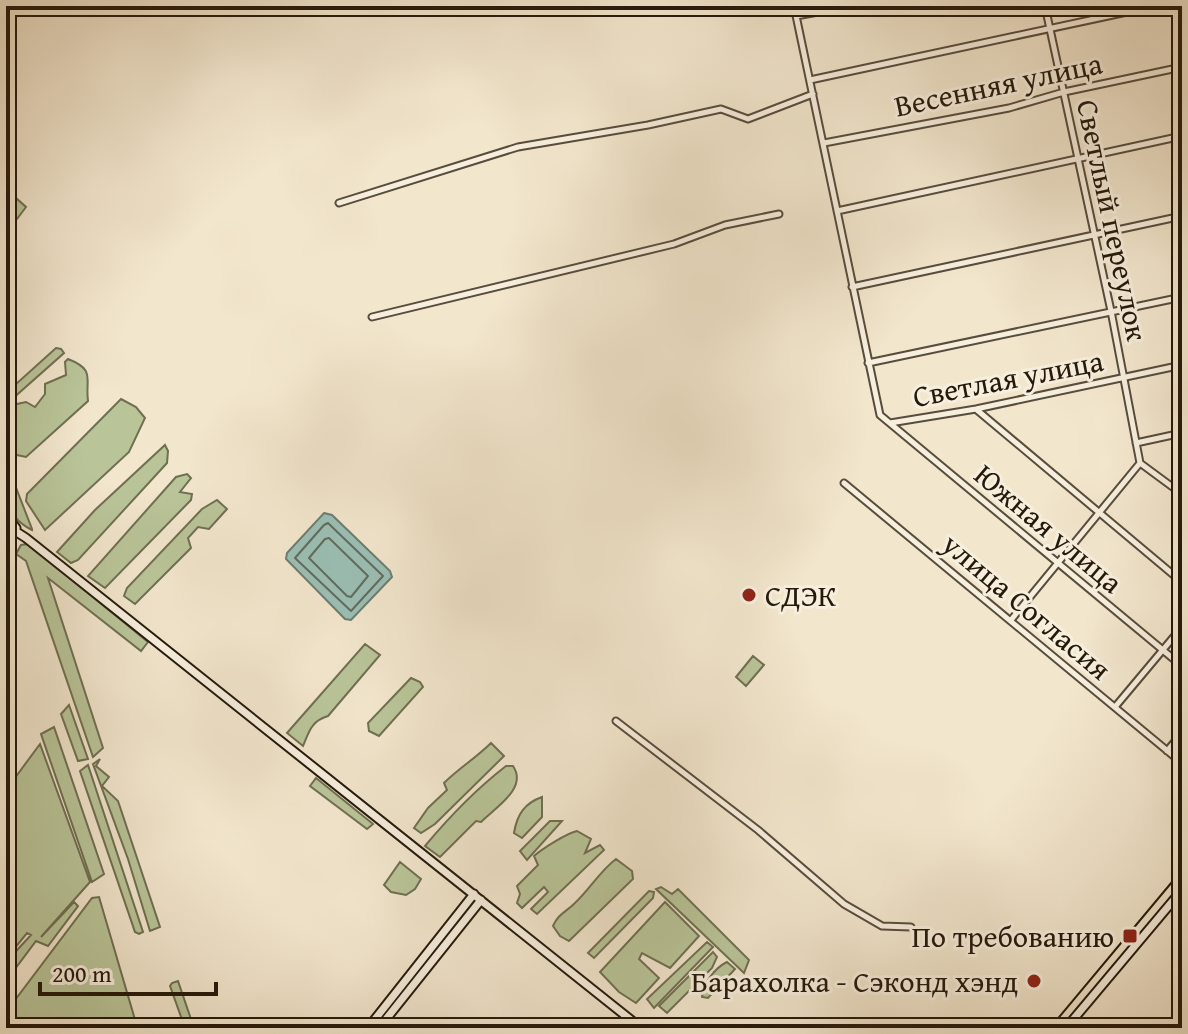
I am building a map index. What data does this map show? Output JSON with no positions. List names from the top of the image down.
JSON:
{
  "streets": {
    "street": [
      "Весенняя улица",
      "Светлый переулок",
      "Светлая улица",
      "Южная улица",
      "улица Согласия"
    ]
  },
  "crossings": [
    ["Весенняя улица", "Светлый переулок"],
    ["Светлый переулок", "Светлая улица"],
    ["Светлая улица", "Южная улица"]
  ],
  "places": {
    "other": ["СДЭК", "Барахолка - Сэконд хэнд"],
    "transit": ["По требованию"]
  },
  "scale_bar": "200 m"
}
